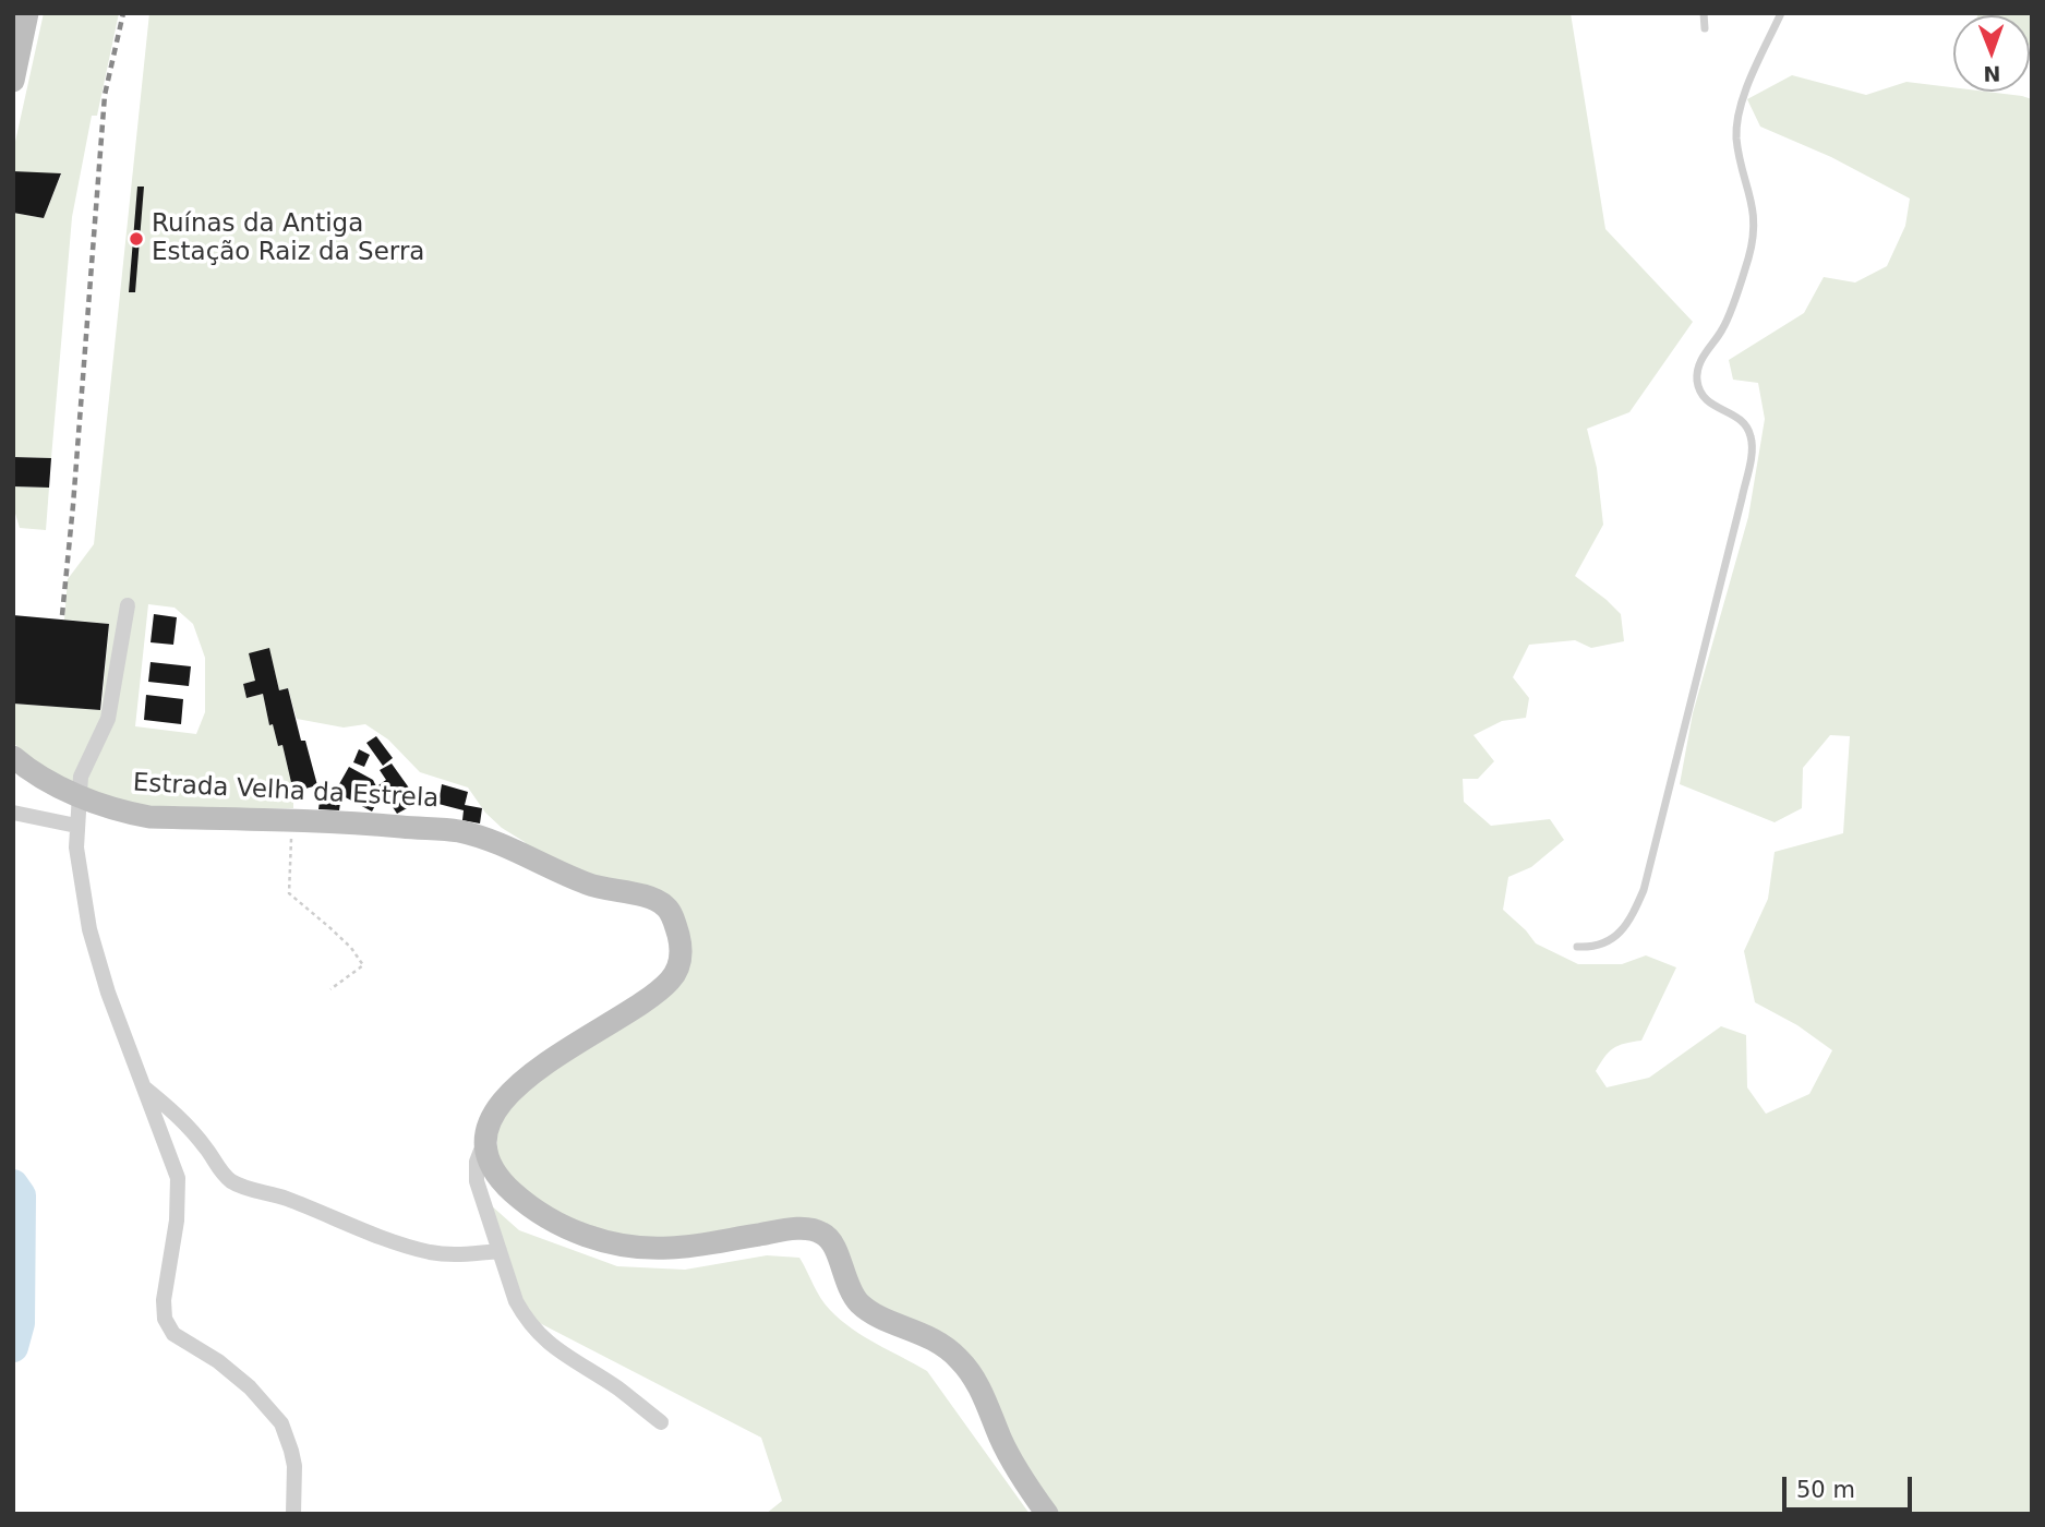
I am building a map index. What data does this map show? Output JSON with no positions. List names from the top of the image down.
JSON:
{
  "streets": {
    "main road": ["Estrada Velha da Estrela"]
  },
  "places": ["Ruínas da Antiga Estação Raiz da Serra"],
  "scale_bar": "50 m",
  "north": "bottom"
}
